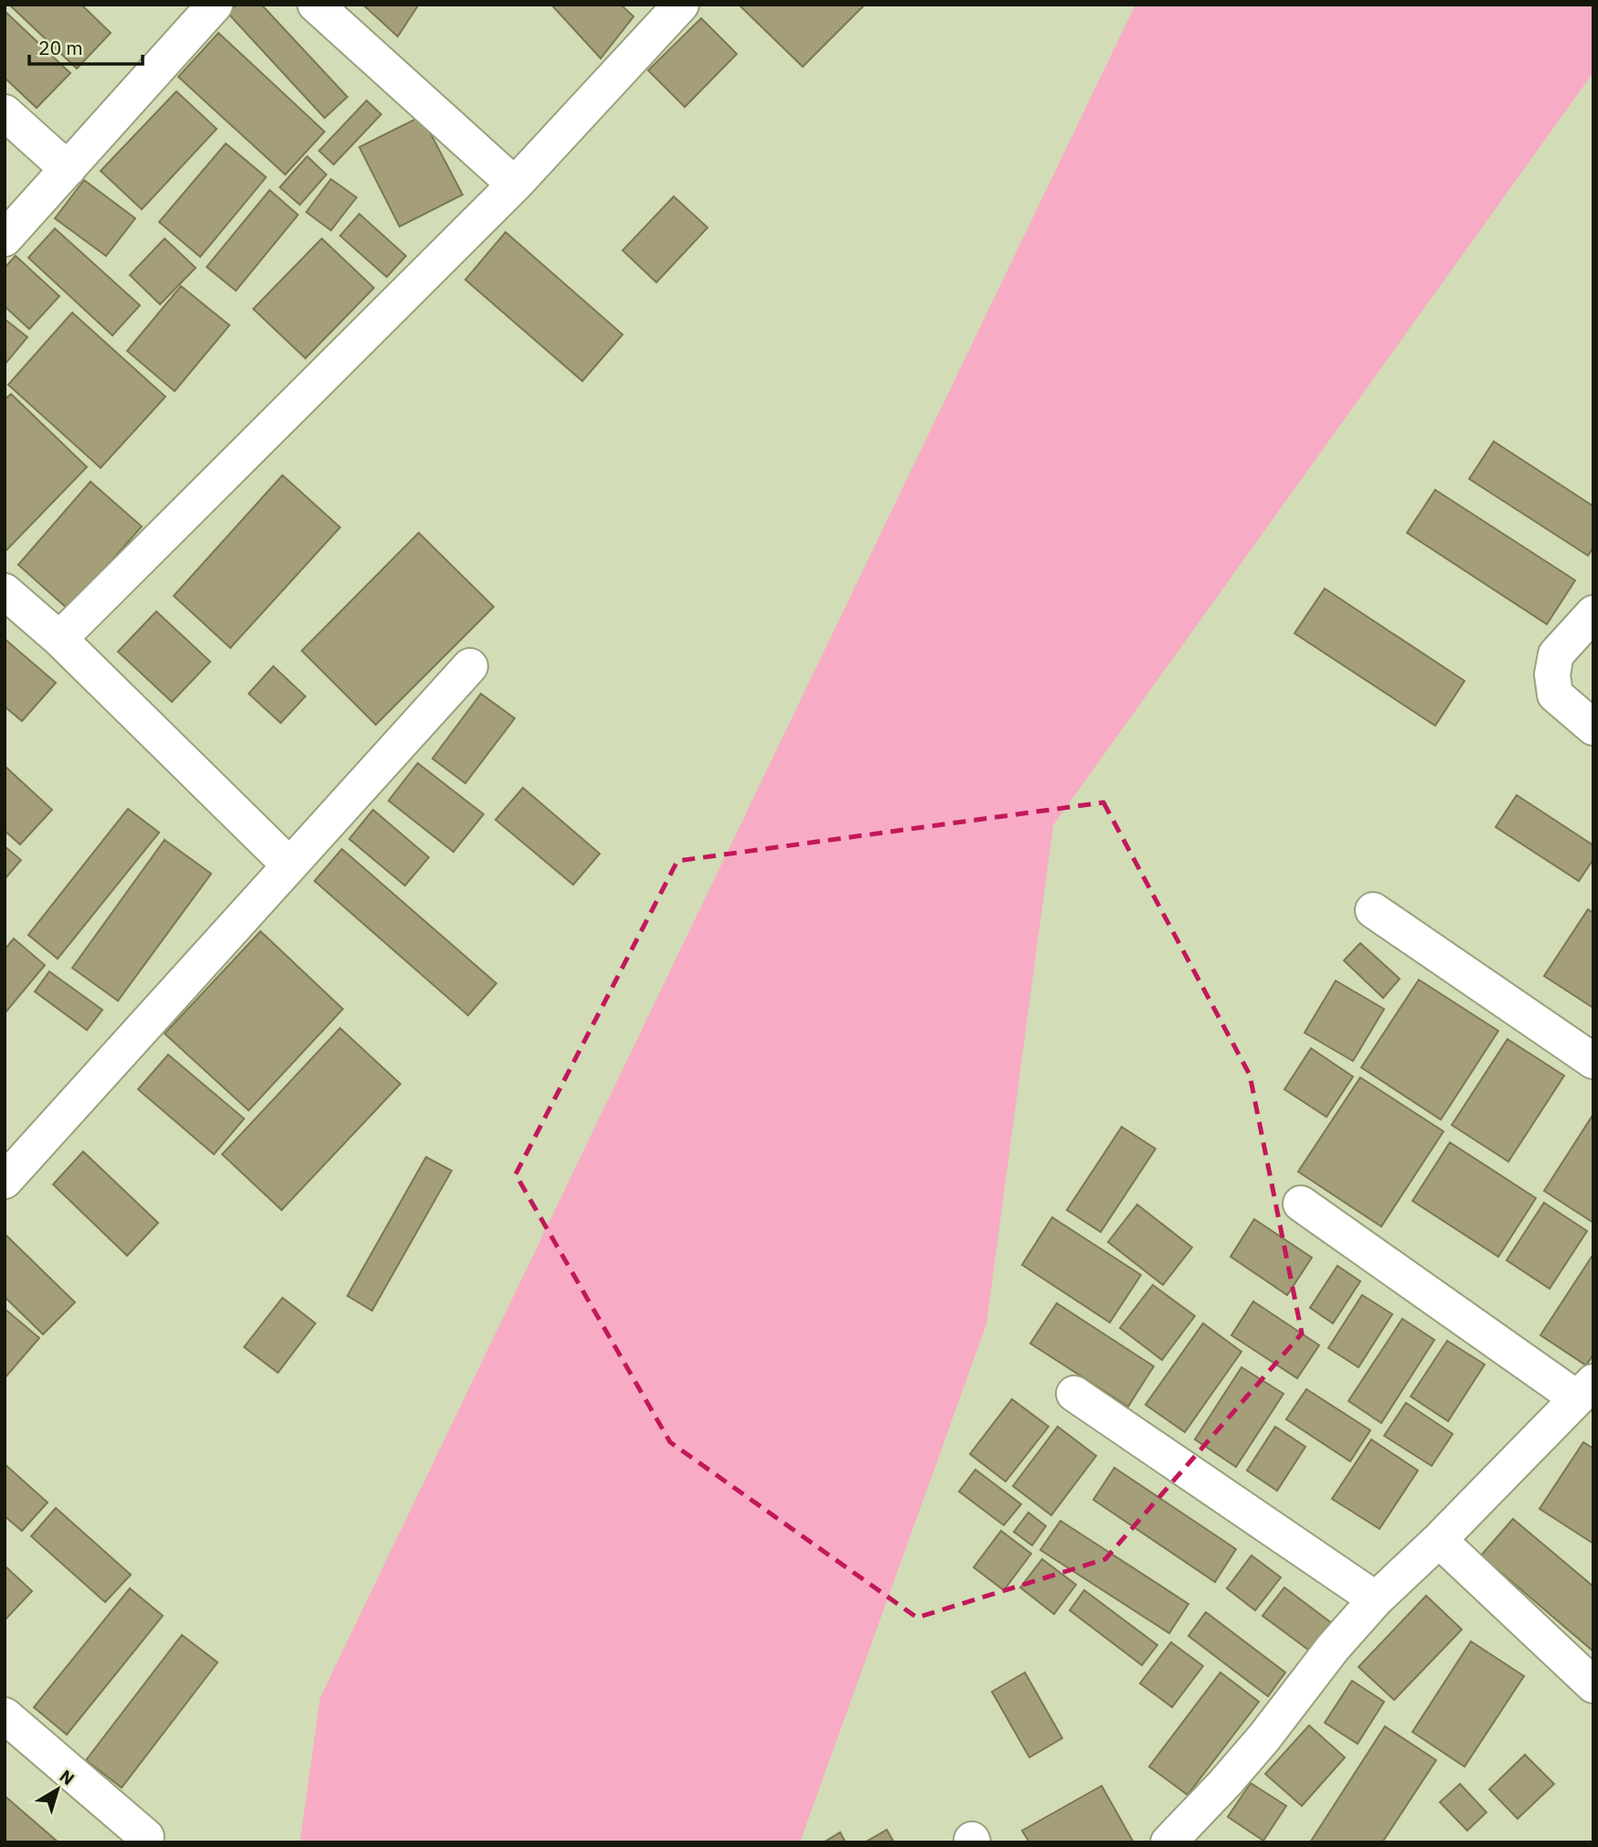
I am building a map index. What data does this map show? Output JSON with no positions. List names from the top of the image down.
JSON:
{
  "scale_bar": "20 m",
  "north": "top right"
}
